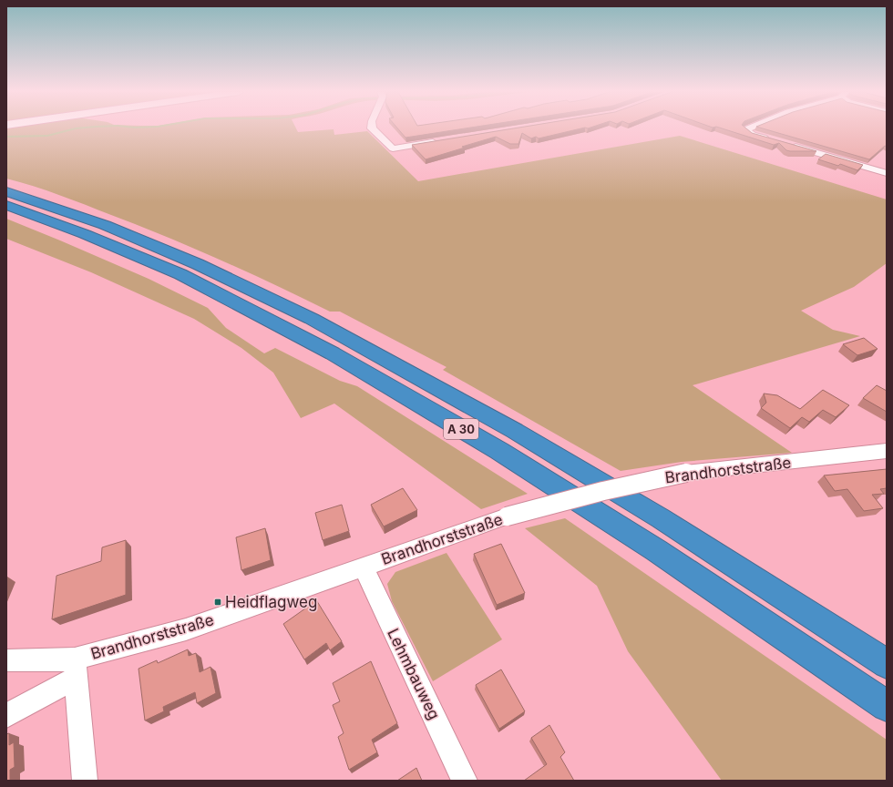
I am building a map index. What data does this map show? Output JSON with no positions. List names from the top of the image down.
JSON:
{
  "streets": {
    "highway": ["A 30"],
    "street": ["Brandhorststraße", "Lehmbauweg"]
  },
  "crossings": [
    ["Brandhorststraße", "Lehmbauweg"]
  ],
  "places": {
    "transit": ["Heidflagweg"]
  }
}
